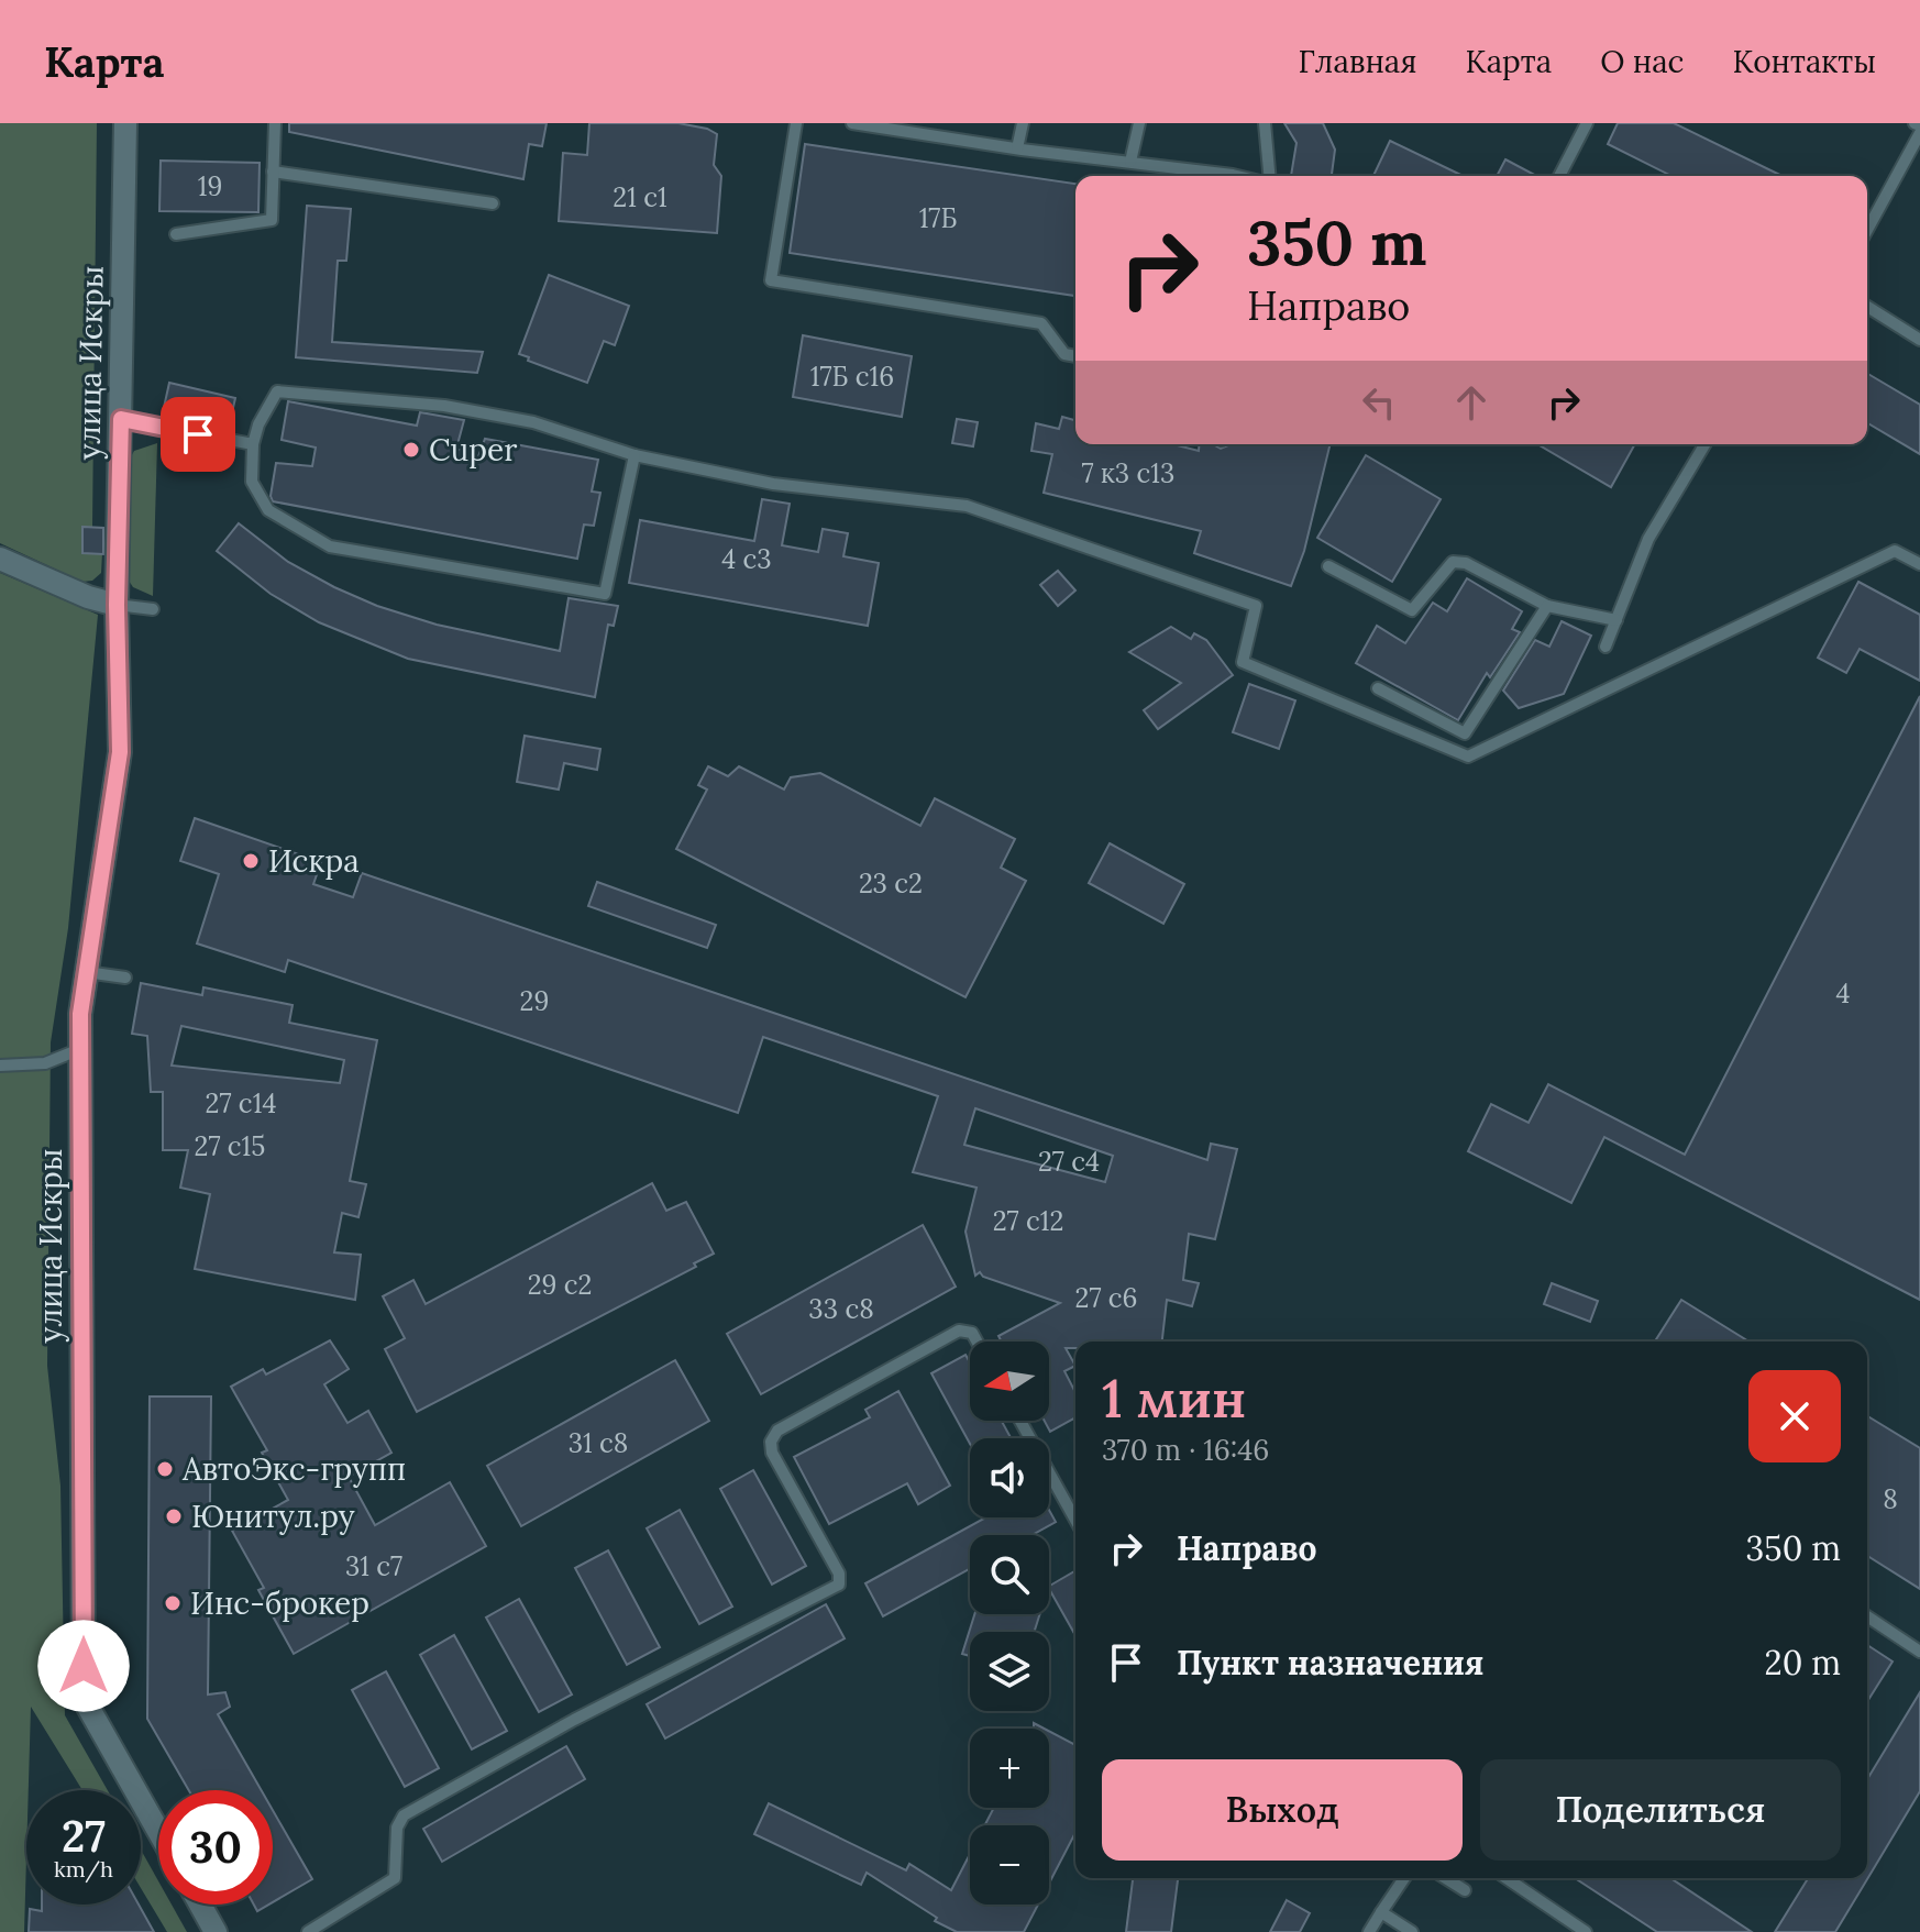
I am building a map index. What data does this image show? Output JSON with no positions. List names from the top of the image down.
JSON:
{
  "streets": {
    "street": ["улица Искры"]
  },
  "places": [
    "Cuper",
    "Искра",
    "АвтоЭкс-групп",
    "Юнитул.ру",
    "Инс-брокер"
  ],
  "house_numbers": [
    "19",
    "21 с1",
    "17Б",
    "17Б с16",
    "7 к3 с13",
    "4 с3",
    "23 с2",
    "4",
    "29",
    "27 c14",
    "27 с15",
    "27 с4",
    "27 с12",
    "29 с2",
    "27 с6",
    "33 с8",
    "31 с8",
    "8",
    "31 с7"
  ],
  "north": "left",
  "page": {
    "header": "Карта",
    "nav": [
      "Главная",
      "Карта",
      "О нас",
      "Контакты"
    ],
    "turn": ["350 m", "Направо"],
    "map_buttons": ["+", "−"],
    "heading": ["1 мин", "370 m · 16:46"],
    "list": [
      {
        "name": "Направо",
        "value": "350 m"
      },
      {
        "name": "Пункт назначения",
        "value": "20 m"
      }
    ],
    "buttons": ["Выход", "Поделиться"],
    "speed": "27 km/h",
    "limit": "30"
  }
}
